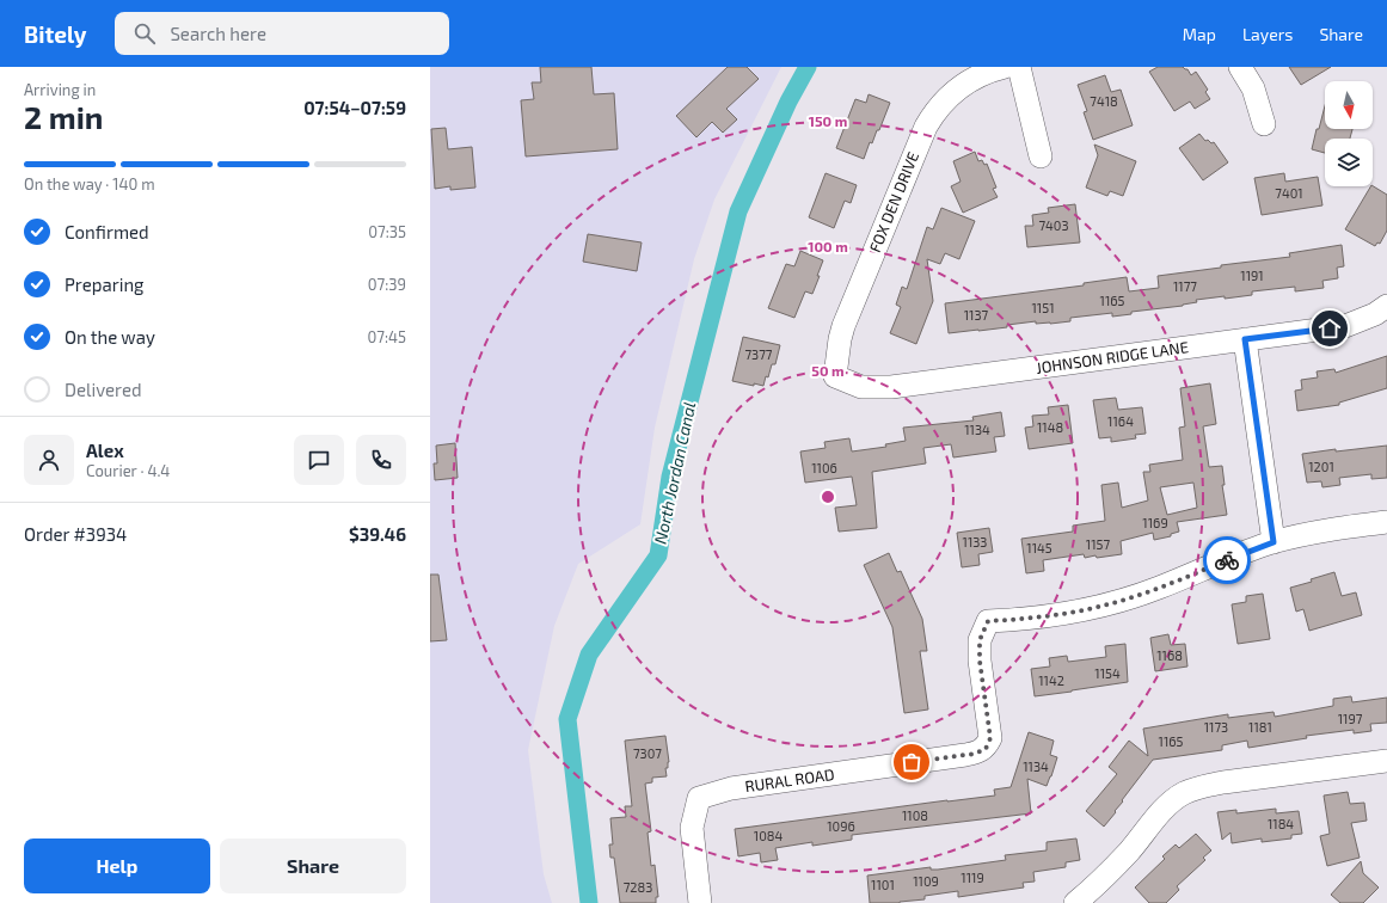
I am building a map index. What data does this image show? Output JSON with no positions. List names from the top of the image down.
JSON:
{
  "streets": {
    "street": ["FOX DEN DRIVE", "JOHNSON RIDGE LANE", "RURAL ROAD"]
  },
  "crossings": [
    ["FOX DEN DRIVE", "JOHNSON RIDGE LANE"]
  ],
  "water": ["North Jordan Canal"],
  "house_numbers": [
    "7418",
    "7401",
    "7403",
    "1191",
    "1177",
    "1165",
    "1151",
    "1137",
    "7377",
    "1164",
    "1148",
    "1134",
    "1201",
    "1106",
    "1169",
    "1133",
    "1157",
    "1145",
    "1168",
    "1154",
    "1142",
    "1197",
    "1173",
    "1181",
    "1165",
    "7307",
    "1134",
    "1108",
    "1184",
    "1096",
    "1084",
    "1119",
    "1109",
    "1101",
    "7283"
  ],
  "north": "bottom",
  "page": {
    "header": "Bitely",
    "search": "Search here",
    "nav": ["Map", "Layers", "Share"],
    "heading": ["2 min", "Arriving in", "07:54–07:59"],
    "panel": [
      "Alex",
      "Courier · 4.4",
      "Order #3934",
      "$39.46"
    ],
    "bar": "On the way · 140 m",
    "list": [
      ["Confirmed", "07:35"],
      ["Preparing", "07:39"],
      ["On the way", "07:45"],
      "Delivered"
    ],
    "buttons": ["Help", "Share"]
  },
  "rings": ["150 m", "100 m", "50 m"]
}
